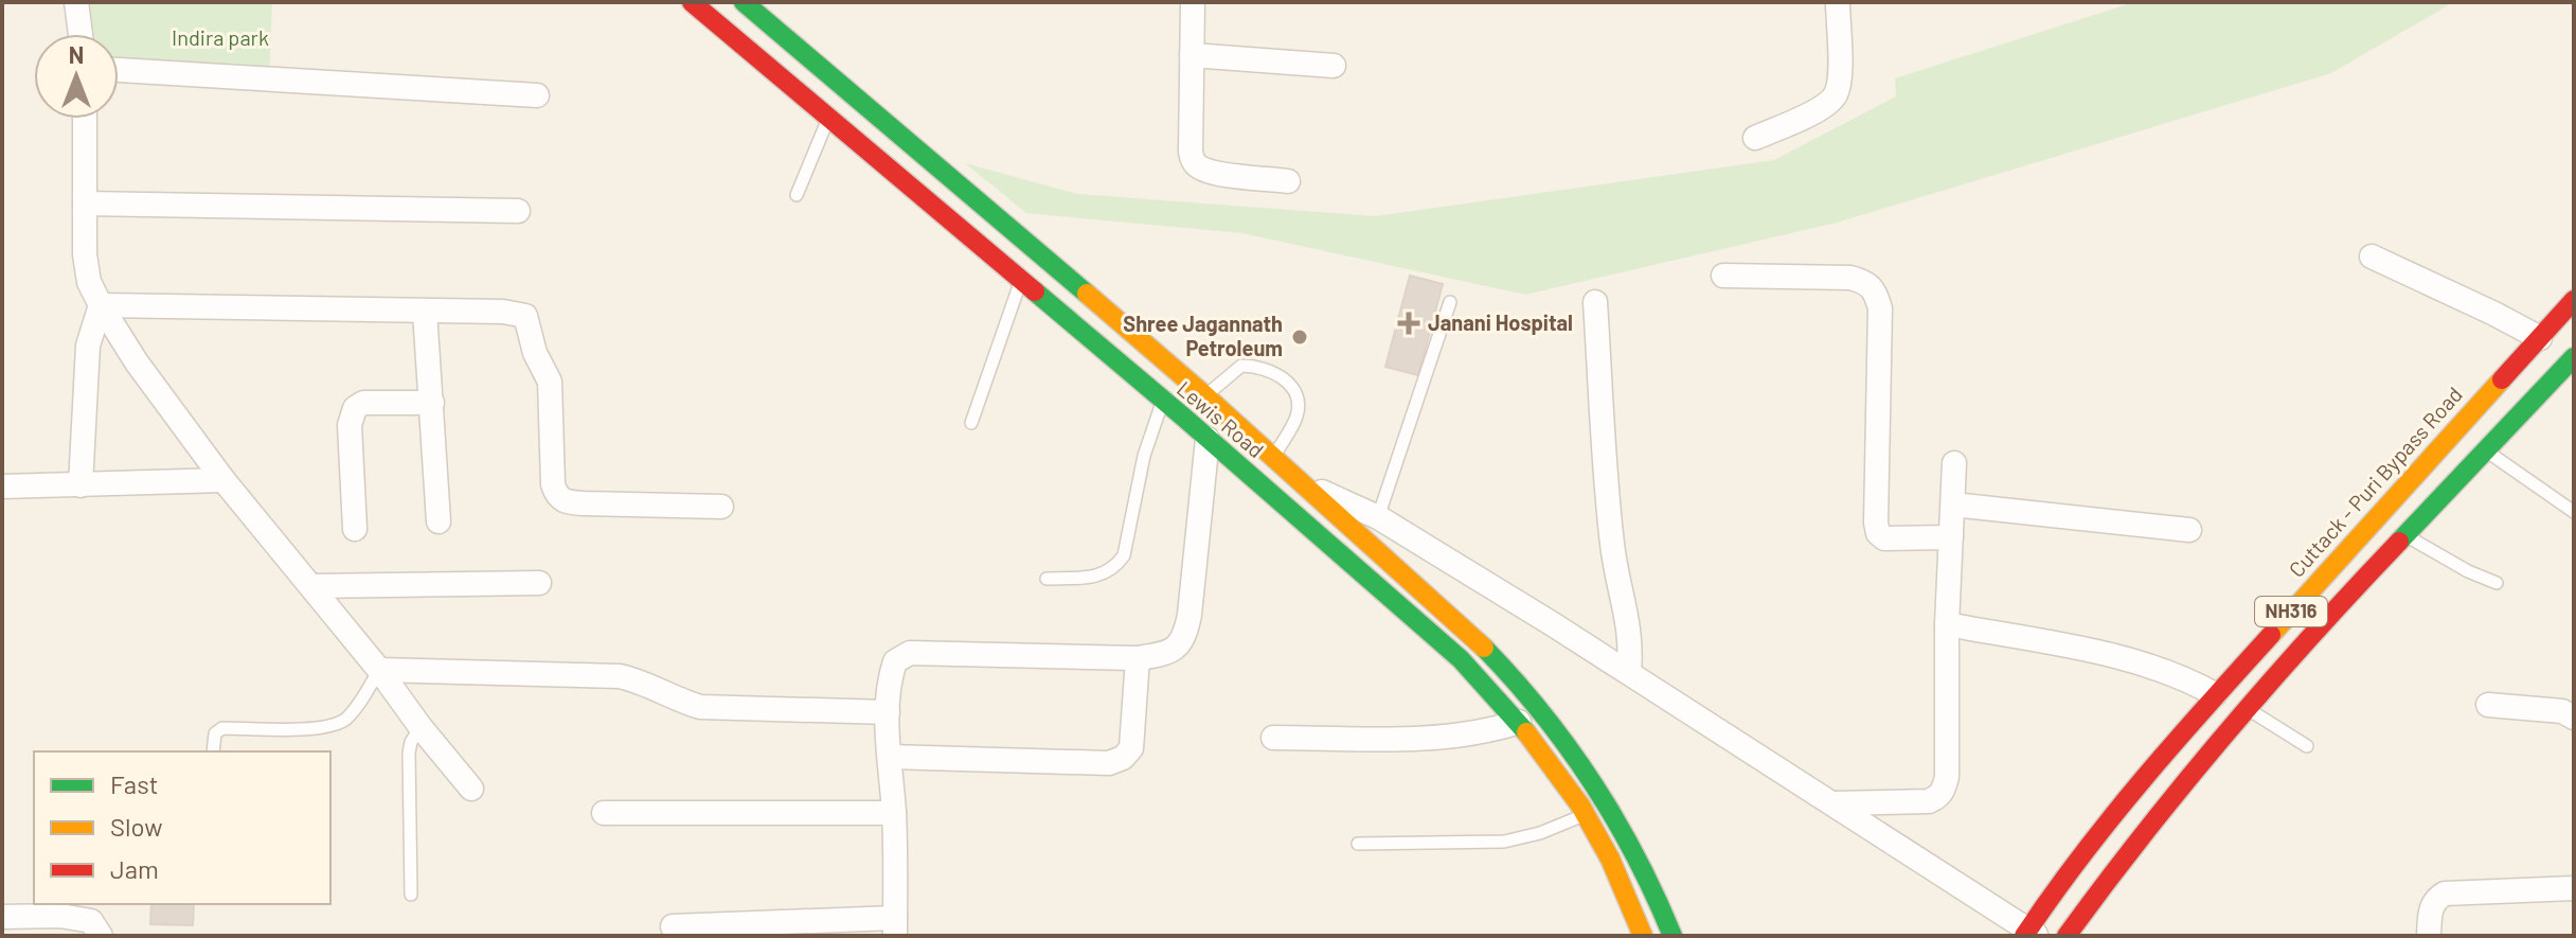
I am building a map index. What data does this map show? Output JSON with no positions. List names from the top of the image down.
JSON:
{
  "streets": {
    "main road": ["Lewis Road", "Cuttack - Puri Bypass Road", "NH316"]
  },
  "parks": ["Indira park"],
  "places": {
    "health": ["Janani Hospital"],
    "other": ["Shree Jagannath Petroleum"]
  },
  "legend": ["Fast", "Slow", "Jam"],
  "north": "top"
}
